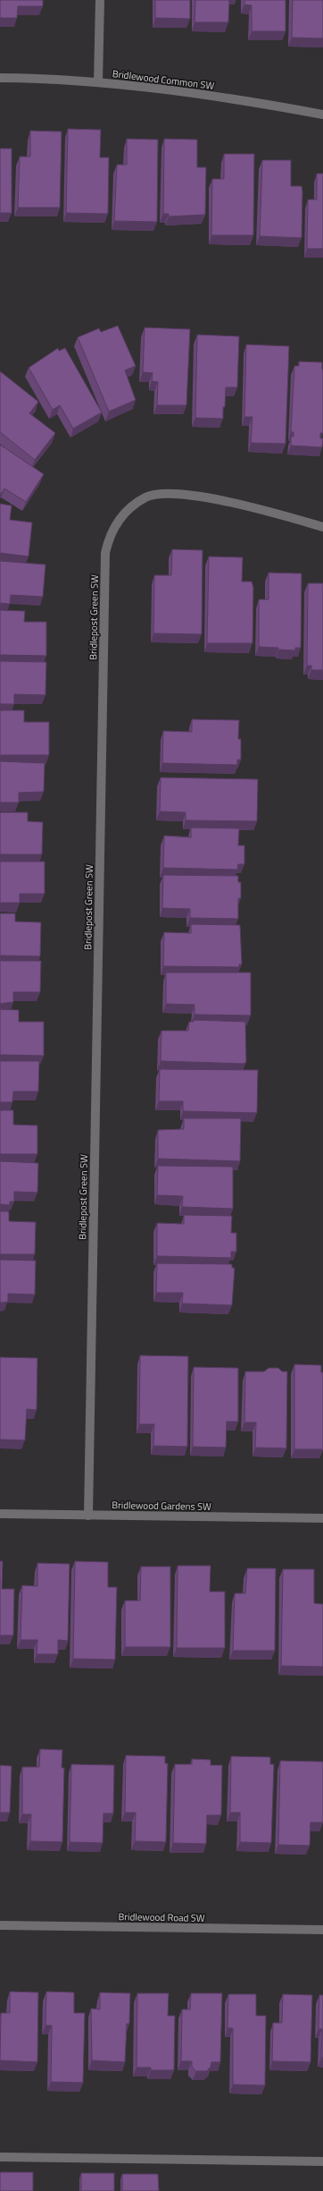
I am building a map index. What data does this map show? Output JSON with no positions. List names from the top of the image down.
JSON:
{
  "streets": {
    "street": [
      "Bridlewood Common SW",
      "Bridlepost Green SW",
      "Bridlewood Gardens SW",
      "Bridlewood Road SW"
    ]
  },
  "crossings": [
    ["Bridlepost Green SW", "Bridlewood Gardens SW"]
  ]
}
